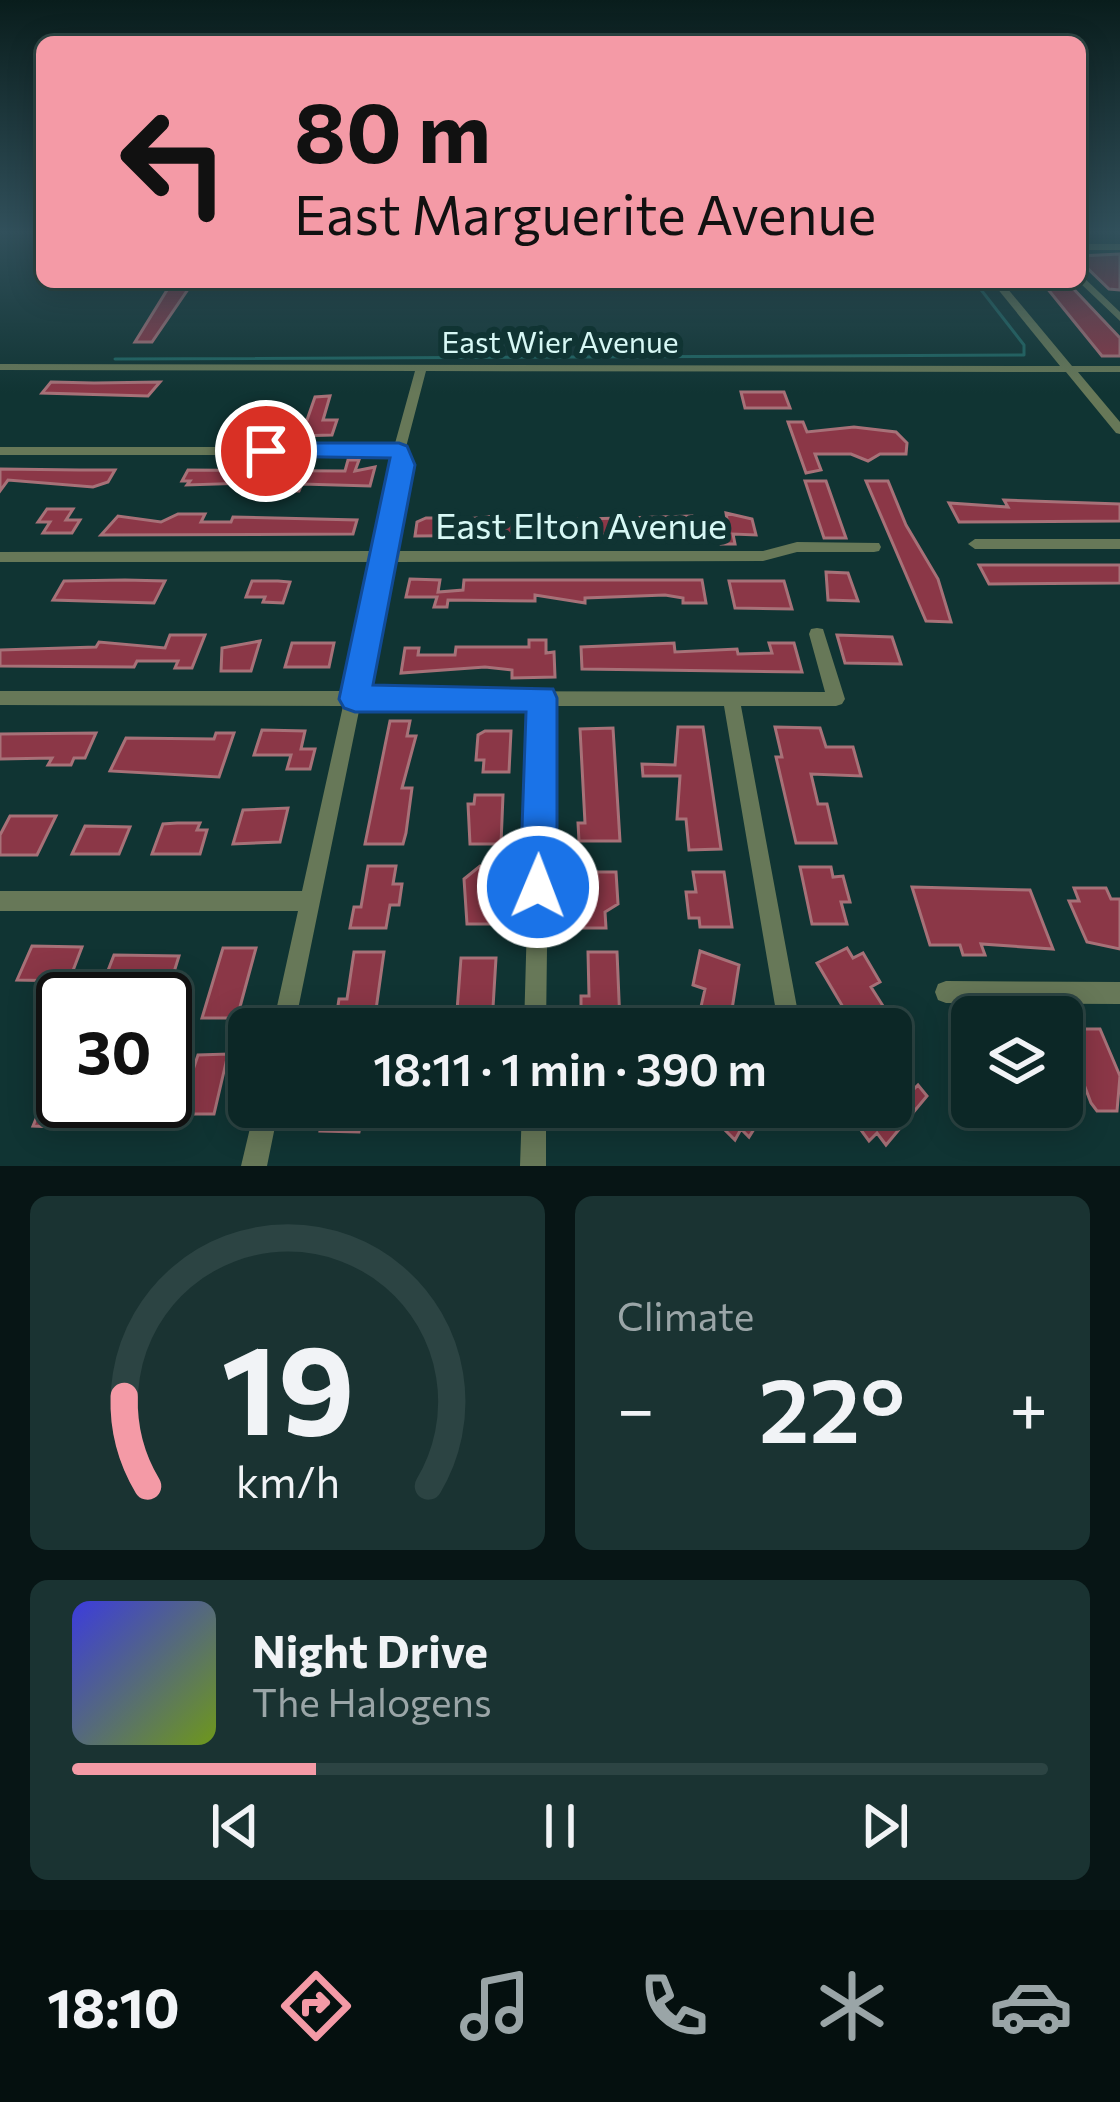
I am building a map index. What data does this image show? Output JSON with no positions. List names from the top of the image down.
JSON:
{
  "streets": {
    "street": ["East Wier Avenue", "East Elton Avenue"]
  },
  "page": {
    "turn": ["80 m", "East Marguerite Avenue"],
    "limit": "30",
    "trip": "18:11 · 1 min · 390 m",
    "tile": "Climate",
    "heat": ["−", "22°", "+"],
    "song": ["Night Drive", "The Halogens"],
    "tabs": "18:10",
    "gauge": ["19", "km/h"]
  }
}
